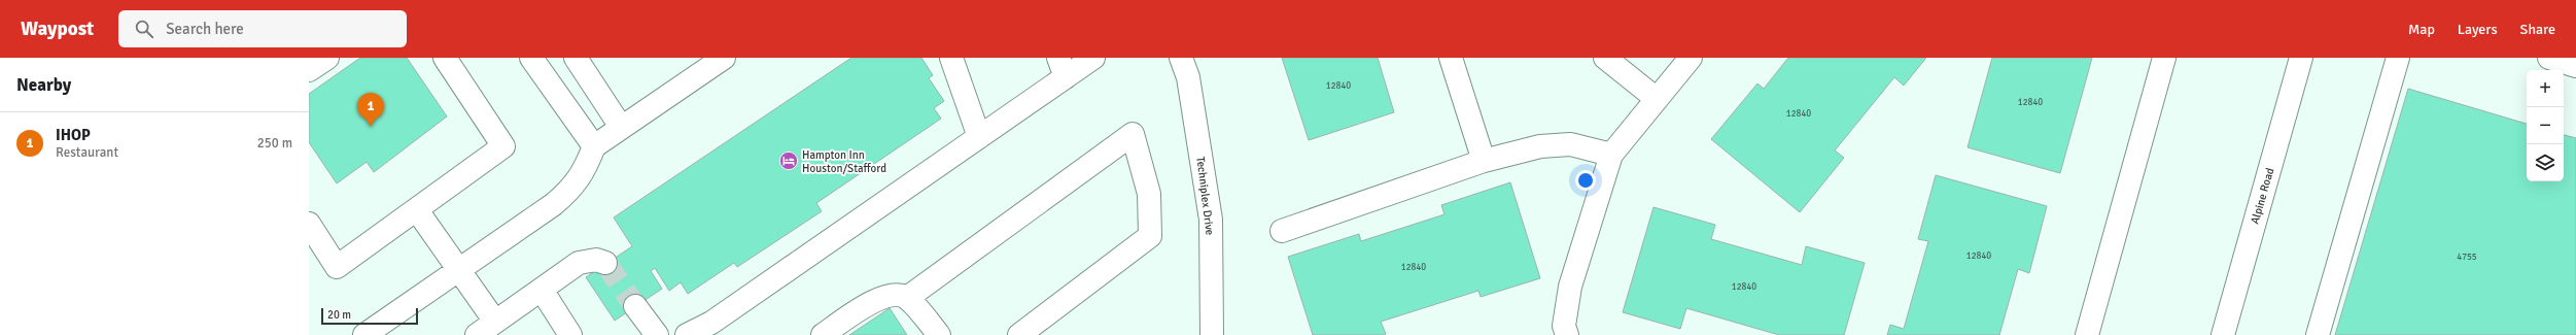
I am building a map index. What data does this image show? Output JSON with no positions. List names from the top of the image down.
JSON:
{
  "streets": {
    "street": ["Techniplex Drive", "Alpine Road"]
  },
  "places": {
    "hotel": ["Hampton Inn Houston/Stafford"]
  },
  "house_numbers": [
    "12840",
    "12840",
    "12840",
    "12840",
    "4755",
    "12840",
    "12840"
  ],
  "scale_bar": "20 m",
  "page": {
    "header": "Waypost",
    "search": "Search here",
    "nav": ["Map", "Layers", "Share"],
    "heading": "Nearby",
    "map_buttons": ["+", "−"],
    "pins": "1",
    "list": [
      {
        "mark": "1",
        "name": "IHOP",
        "note": "Restaurant",
        "value": "250 m"
      }
    ],
    "scale": "20 m"
  }
}
